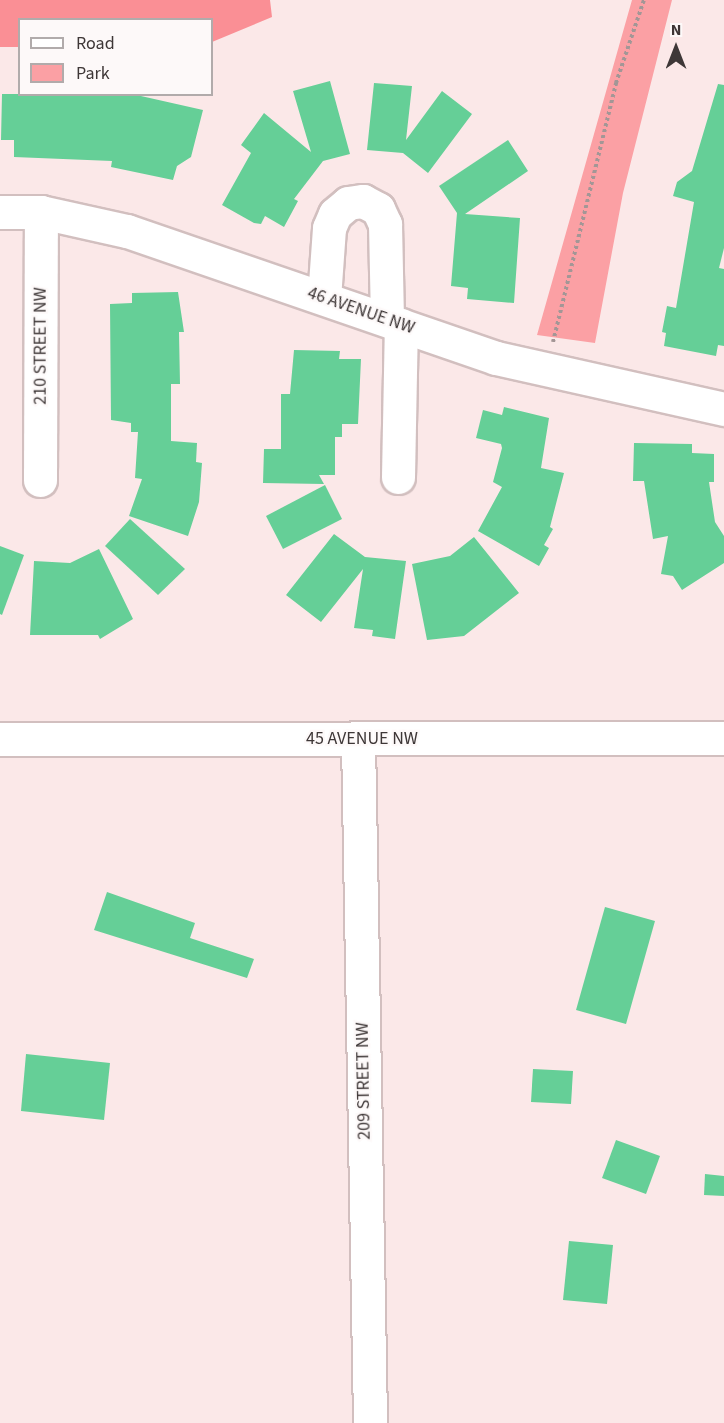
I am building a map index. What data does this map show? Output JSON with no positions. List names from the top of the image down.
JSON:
{
  "streets": {
    "street": [
      "46 AVENUE NW",
      "210 STREET NW",
      "45 AVENUE NW",
      "209 STREET NW"
    ]
  },
  "crossings": [
    ["46 AVENUE NW", "210 STREET NW"],
    ["45 AVENUE NW", "209 STREET NW"]
  ],
  "legend": ["Road", "Park"],
  "north": "top"
}
